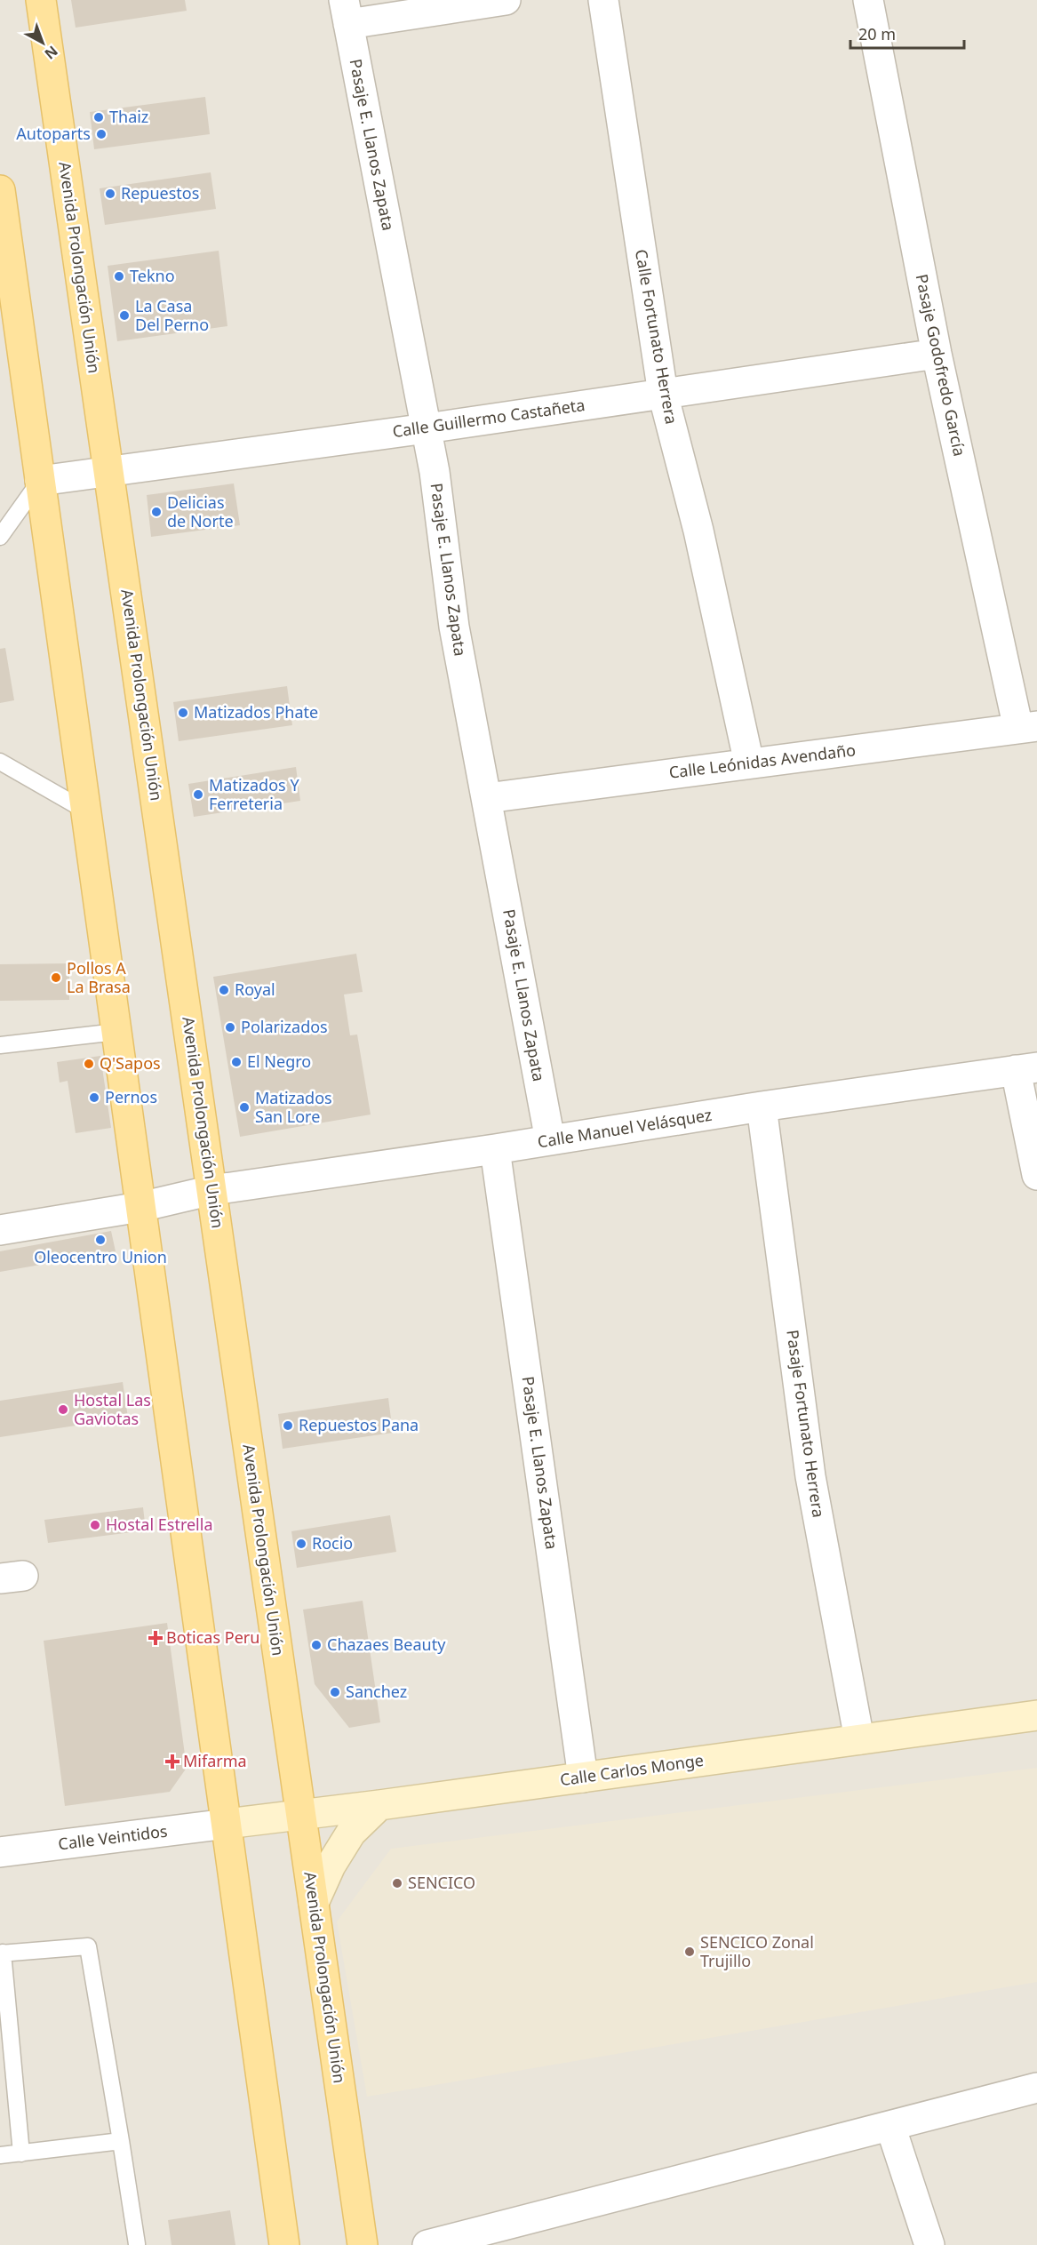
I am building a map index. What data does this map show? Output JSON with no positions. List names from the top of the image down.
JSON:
{
  "streets": {
    "main road": ["Avenida Prolongación Unión"],
    "street": [
      "Pasaje E. Llanos Zapata",
      "Calle Fortunato Herrera",
      "Pasaje Godofredo García",
      "Calle Guillermo Castañeta",
      "Calle Leónidas Avendaño",
      "Calle Manuel Velásquez",
      "Pasaje Fortunato Herrera",
      "Calle Carlos Monge",
      "Calle Veintidos"
    ]
  },
  "crossings": [
    ["Pasaje E. Llanos Zapata", "Calle Guillermo Castañeta"],
    ["Pasaje E. Llanos Zapata", "Calle Leónidas Avendaño"],
    ["Pasaje E. Llanos Zapata", "Calle Manuel Velásquez"],
    ["Pasaje E. Llanos Zapata", "Calle Carlos Monge"],
    ["Avenida Prolongación Unión", "Calle Guillermo Castañeta"],
    ["Avenida Prolongación Unión", "Calle Manuel Velásquez"],
    ["Avenida Prolongación Unión", "Calle Carlos Monge"],
    ["Calle Fortunato Herrera", "Calle Guillermo Castañeta"],
    ["Calle Fortunato Herrera", "Calle Leónidas Avendaño"],
    ["Pasaje Godofredo García", "Calle Guillermo Castañeta"],
    ["Pasaje Godofredo García", "Calle Leónidas Avendaño"],
    ["Calle Manuel Velásquez", "Pasaje Fortunato Herrera"],
    ["Pasaje Fortunato Herrera", "Calle Carlos Monge"],
    ["Calle Carlos Monge", "Calle Veintidos"]
  ],
  "places": {
    "other": [
      "Thaiz",
      "Autoparts",
      "Repuestos",
      "Tekno",
      "La Casa Del Perno",
      "Delicias de Norte",
      "Matizados Phate",
      "Matizados Y Ferreteria",
      "Pollos A La Brasa",
      "Royal",
      "Polarizados",
      "El Negro",
      "Q'Sapos",
      "Pernos",
      "Matizados San Lore",
      "Oleocentro Union",
      "Hostal Las Gaviotas",
      "Repuestos Pana",
      "Hostal Estrella",
      "Rocio",
      "Chazaes Beauty",
      "Sanchez",
      "SENCICO",
      "SENCICO Zonal Trujillo"
    ],
    "health": ["Boticas Peru", "Mifarma"]
  },
  "scale_bar": "20 m",
  "north": "bottom right"
}
